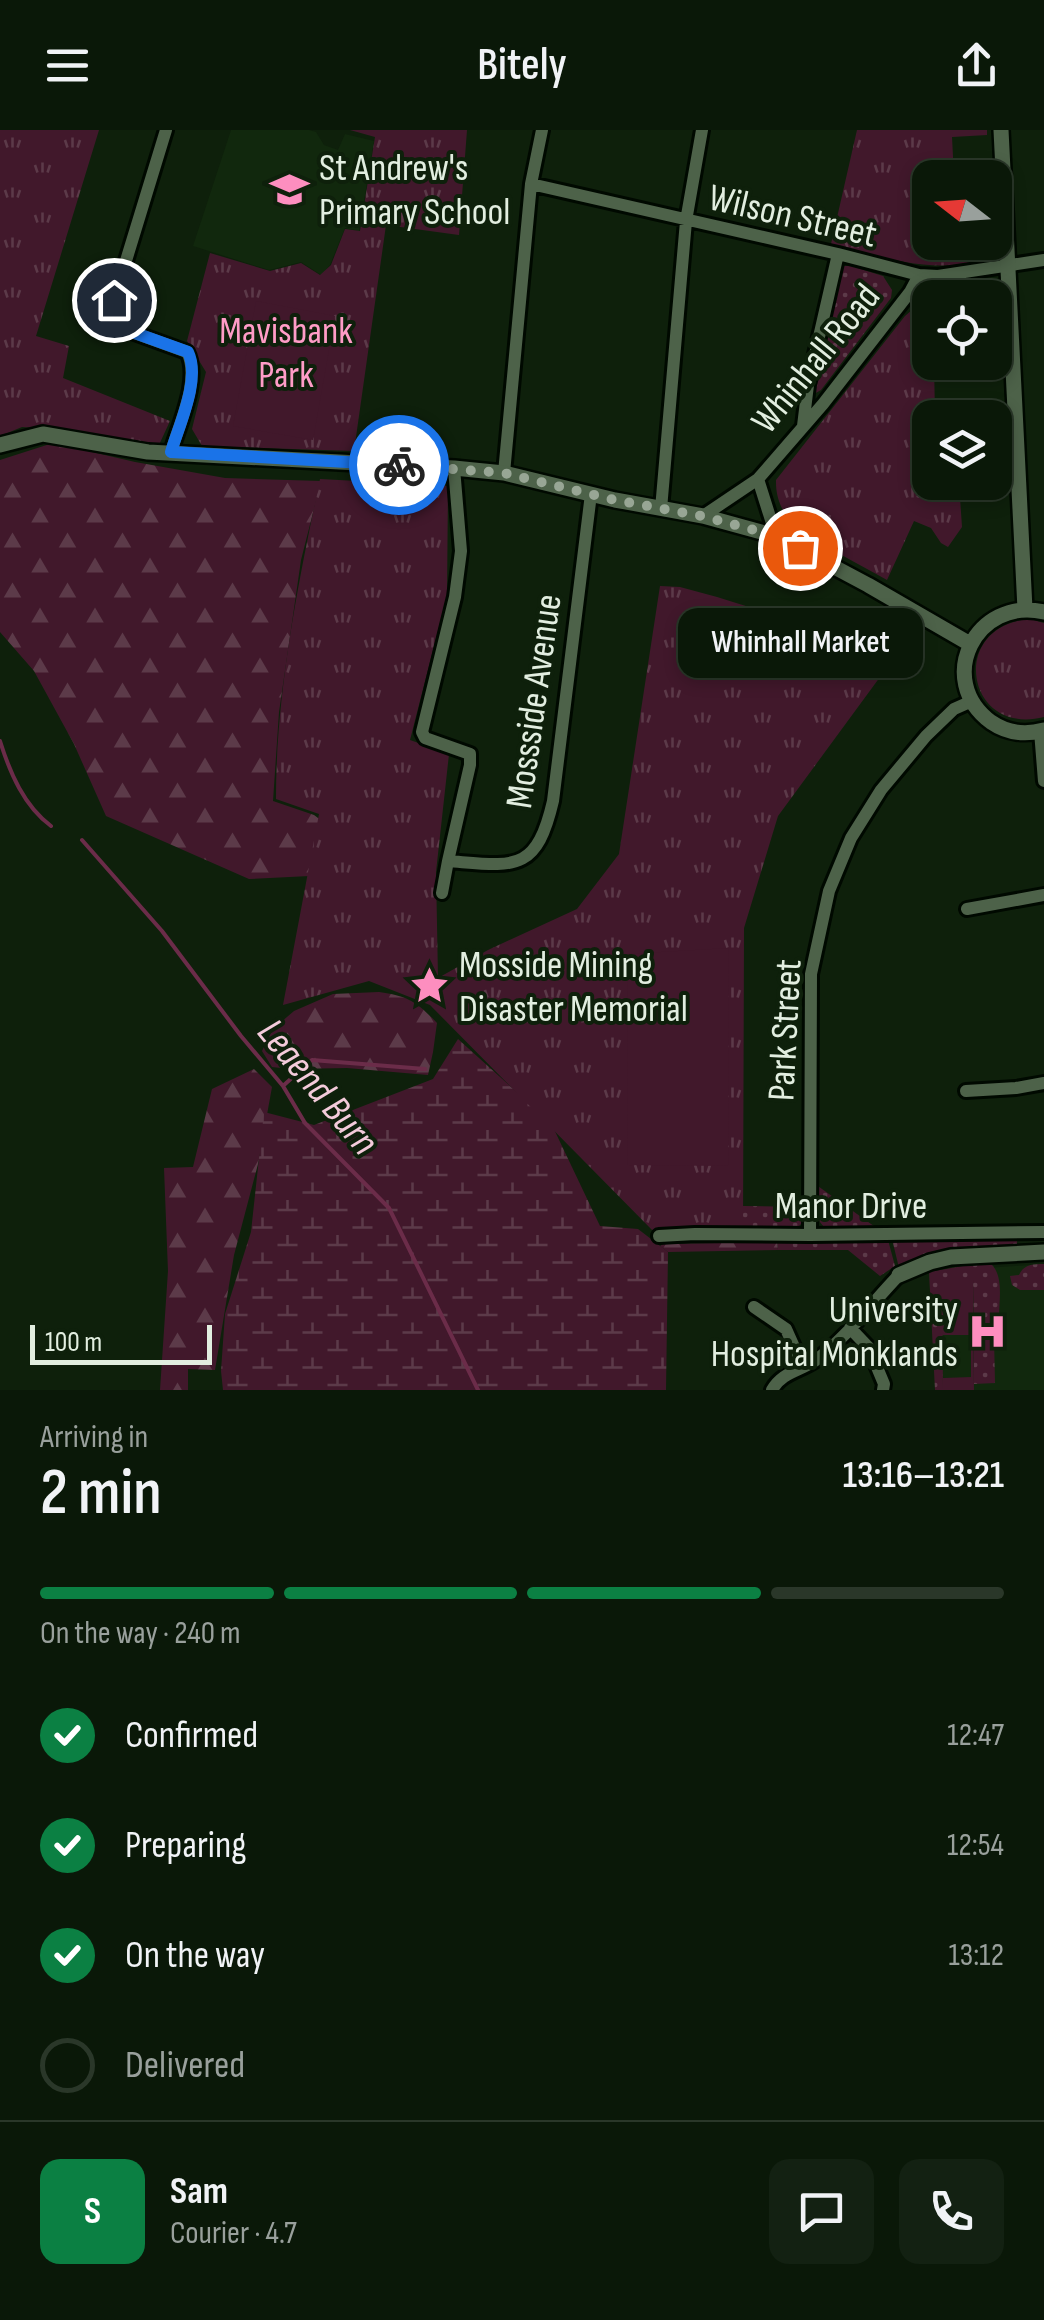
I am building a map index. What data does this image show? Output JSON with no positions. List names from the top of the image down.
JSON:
{
  "streets": {
    "street": [
      "Wilson Street",
      "Whinhall Road",
      "Mossside Avenue",
      "Park Street",
      "Manor Drive"
    ]
  },
  "crossings": [
    ["Wilson Street", "Whinhall Road"],
    ["Park Street", "Manor Drive"]
  ],
  "water": ["Leaend Burn"],
  "parks": ["Mavisbank Park"],
  "places": {
    "school or university": ["St Andrew's Primary School"],
    "other": ["Whinhall Market"],
    "place": ["Mosside Mining Disaster Memorial"],
    "hospital": ["University Hospital Monklands"]
  },
  "scale_bar": "100 m",
  "north": "left",
  "page": {
    "header": "Bitely",
    "bubble": "Whinhall Market",
    "scale": "100 m",
    "heading": ["2 min", "Arriving in", "13:16–13:21"],
    "panel": ["Sam", "Courier · 4.7"],
    "bar": "On the way · 240 m",
    "list": [
      ["Confirmed", "12:47"],
      ["Preparing", "12:54"],
      ["On the way", "13:12"],
      "Delivered"
    ],
    "round": "S"
  }
}
